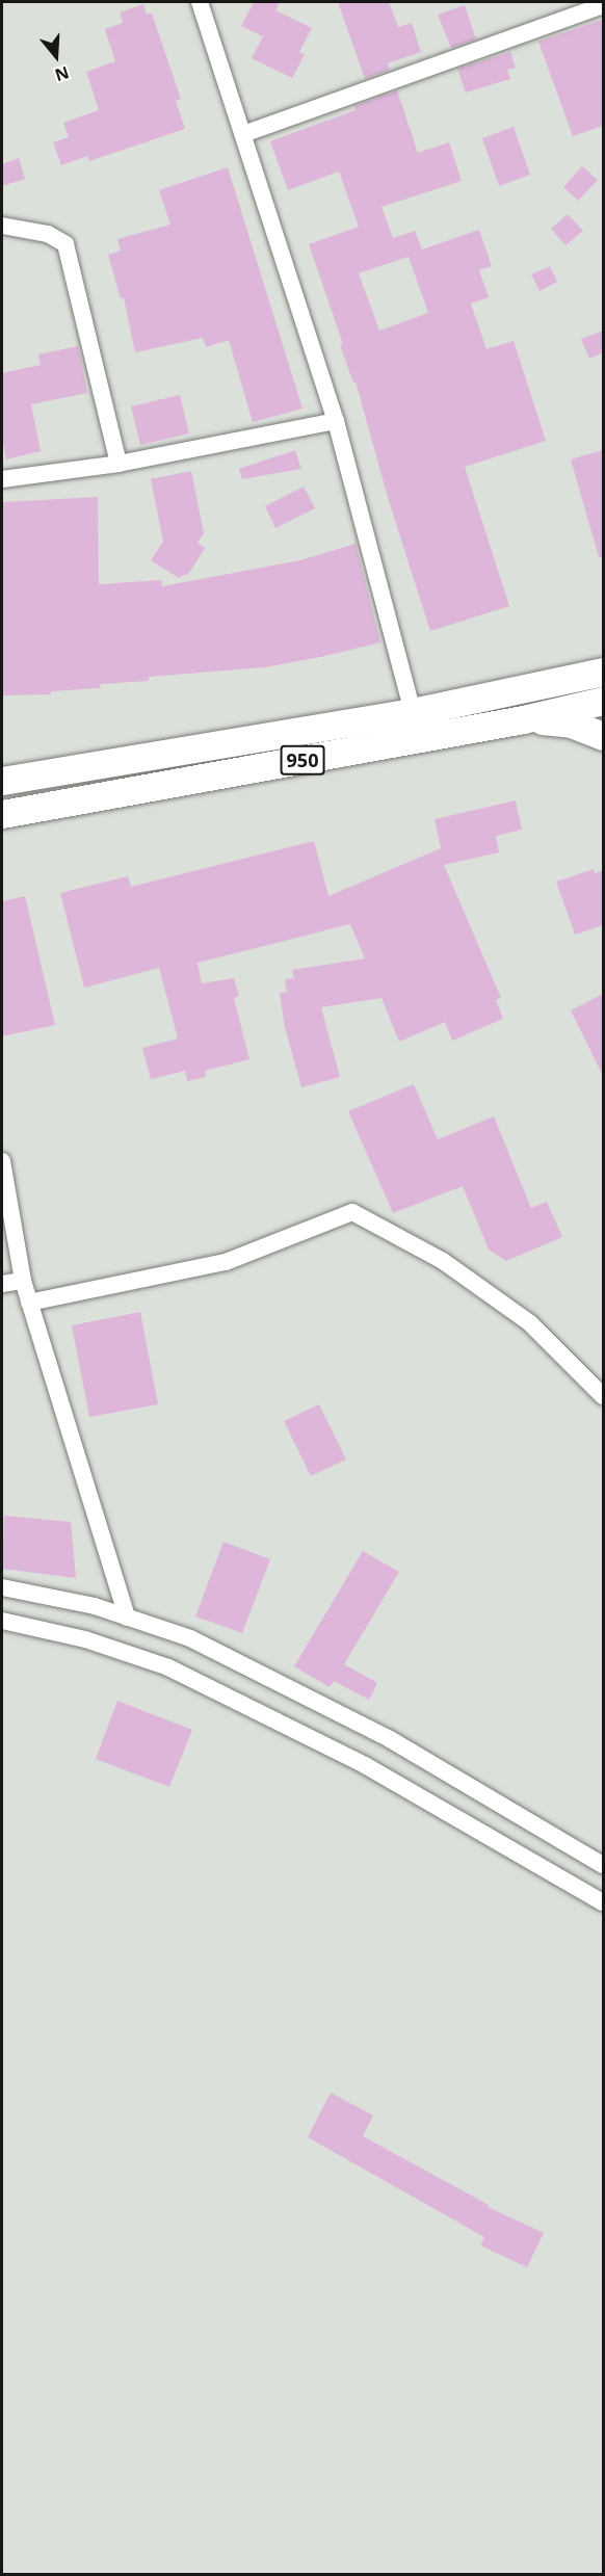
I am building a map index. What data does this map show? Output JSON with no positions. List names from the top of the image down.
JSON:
{
  "streets": {
    "main road": ["950"]
  },
  "north": "bottom"
}
